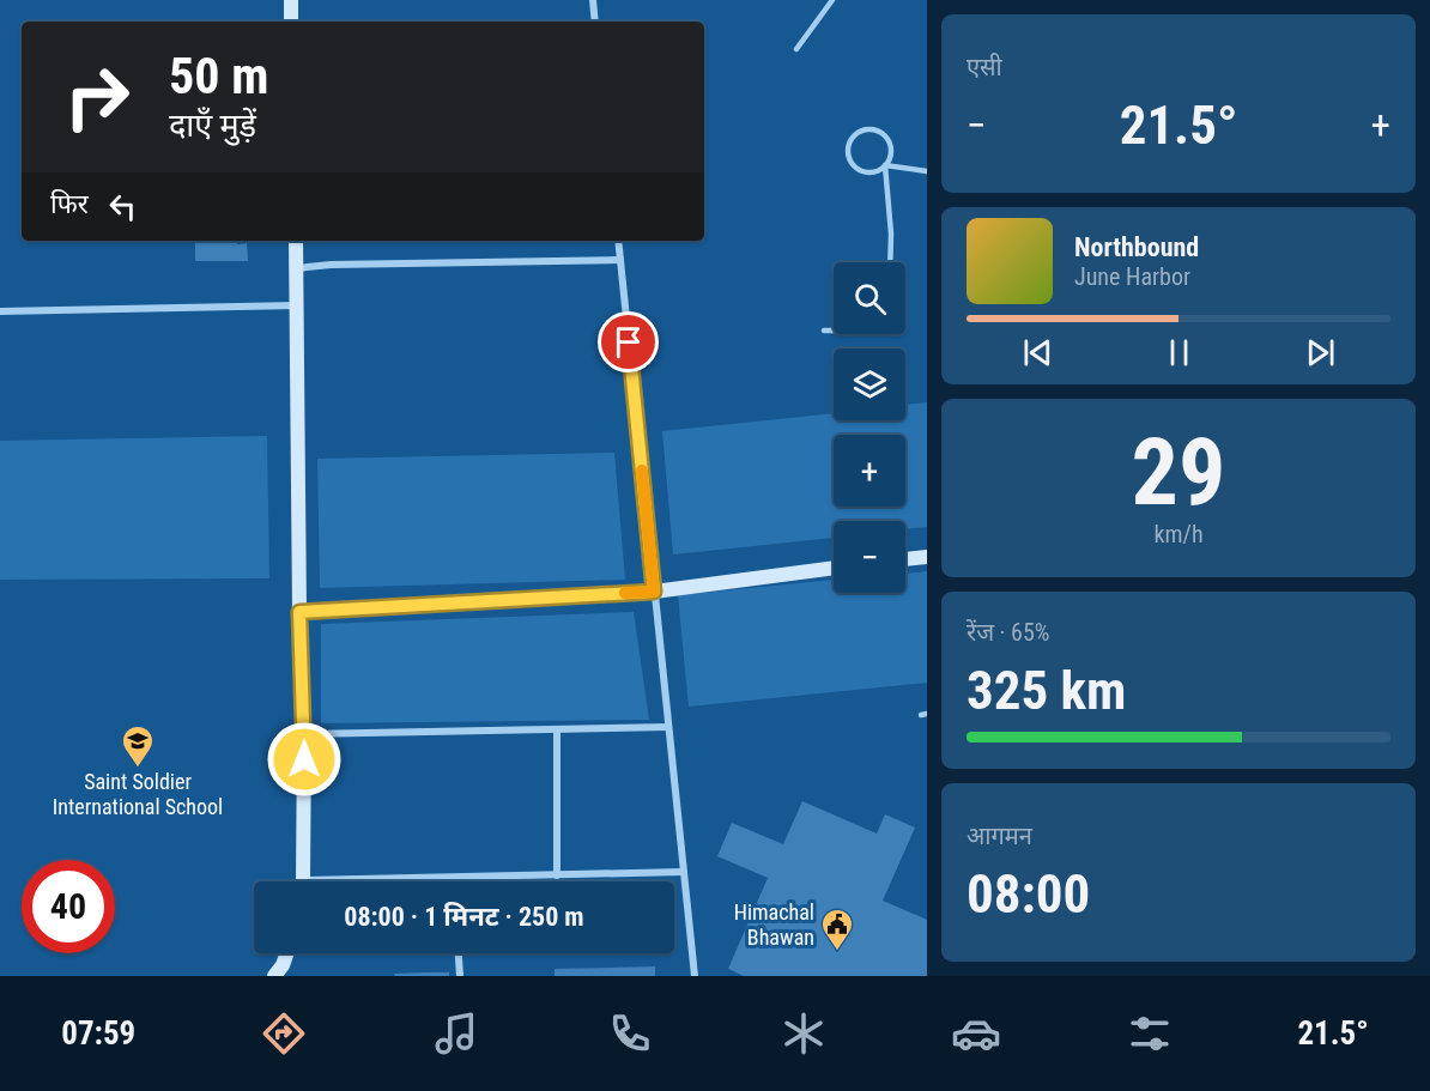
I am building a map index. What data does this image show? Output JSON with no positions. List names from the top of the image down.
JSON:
{
  "places": {
    "school or university": ["Saint Soldier International School"],
    "public building": ["Himachal Bhawan"]
  },
  "page": {
    "tile": [
      "एसी",
      ["29", "km/h"],
      ["रेंज · 65%", "325 km"],
      ["आगमन", "08:00"]
    ],
    "turn": ["50 m", "दाएँ मुड़ें"],
    "heat": ["−", "21.5°", "+"],
    "then": "फिर",
    "song": ["Northbound", "June Harbor"],
    "map_buttons": ["+", "−"],
    "limit": "40",
    "trip": "08:00 · 1 मिनट · 250 m",
    "tabs": ["07:59", "21.5°"]
  }
}
